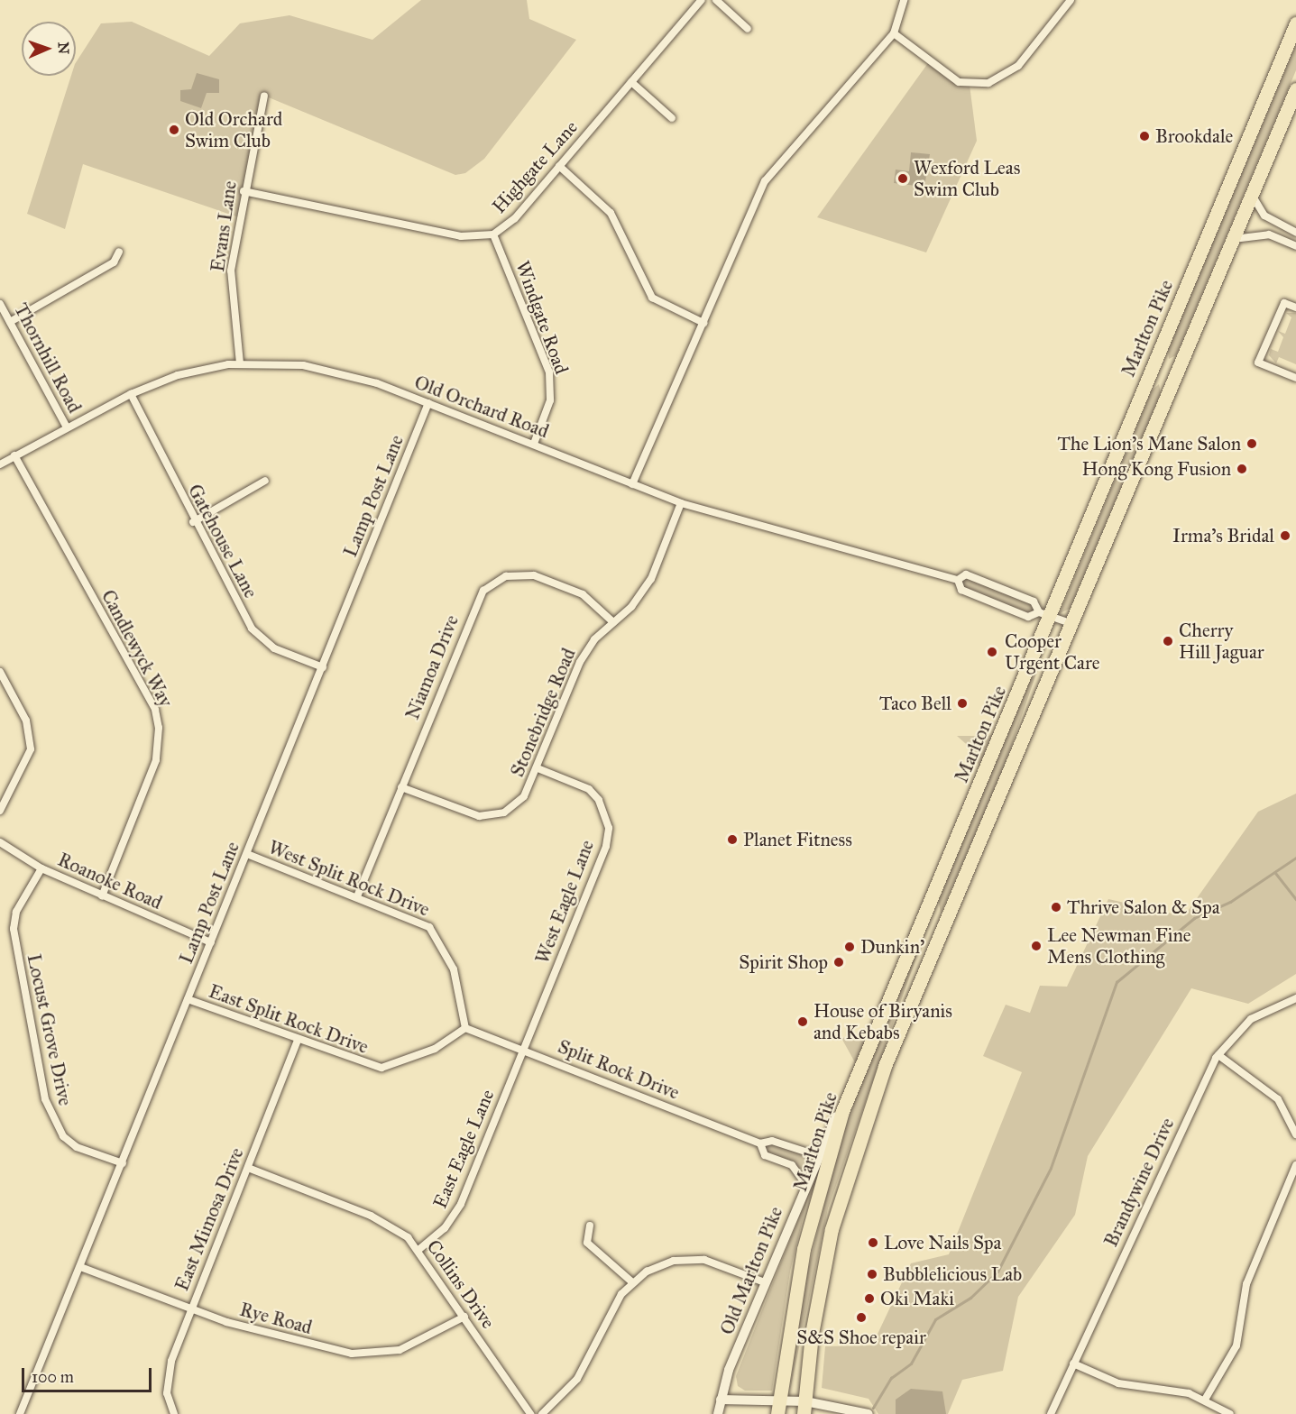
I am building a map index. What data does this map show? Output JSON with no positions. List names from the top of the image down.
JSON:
{
  "streets": {
    "highway": ["Marlton Pike"],
    "street": [
      "Highgate Lane",
      "Evans Lane",
      "Windgate Road",
      "Thornhill Road",
      "Old Orchard Road",
      "Lamp Post Lane",
      "Gatehouse Lane",
      "Candlewyck Way",
      "Niamoa Drive",
      "Stonebridge Road",
      "West Split Rock Drive",
      "Roanoke Road",
      "West Eagle Lane",
      "East Split Rock Drive",
      "Locust Grove Drive",
      "Split Rock Drive",
      "East Eagle Lane",
      "Brandywine Drive",
      "East Mimosa Drive",
      "Old Marlton Pike",
      "Collins Drive",
      "Rye Road"
    ]
  },
  "crossings": [
    ["Highgate Lane", "Evans Lane"],
    ["Highgate Lane", "Windgate Road"],
    ["Evans Lane", "Old Orchard Road"],
    ["Windgate Road", "Old Orchard Road"],
    ["Marlton Pike", "Old Orchard Road"],
    ["Marlton Pike", "Old Marlton Pike"],
    ["Thornhill Road", "Old Orchard Road"],
    ["Old Orchard Road", "Lamp Post Lane"],
    ["Old Orchard Road", "Gatehouse Lane"],
    ["Old Orchard Road", "Candlewyck Way"],
    ["Old Orchard Road", "Stonebridge Road"],
    ["Lamp Post Lane", "Gatehouse Lane"],
    ["Lamp Post Lane", "West Split Rock Drive"],
    ["Lamp Post Lane", "Roanoke Road"],
    ["Lamp Post Lane", "East Split Rock Drive"],
    ["Lamp Post Lane", "Locust Grove Drive"],
    ["Lamp Post Lane", "Rye Road"],
    ["Candlewyck Way", "Roanoke Road"],
    ["Niamoa Drive", "Stonebridge Road"],
    ["Niamoa Drive", "West Split Rock Drive"],
    ["Stonebridge Road", "West Eagle Lane"],
    ["West Split Rock Drive", "East Split Rock Drive"],
    ["West Split Rock Drive", "Split Rock Drive"],
    ["Roanoke Road", "Locust Grove Drive"],
    ["West Eagle Lane", "Split Rock Drive"],
    ["West Eagle Lane", "East Eagle Lane"],
    ["East Split Rock Drive", "Split Rock Drive"],
    ["East Split Rock Drive", "East Mimosa Drive"],
    ["Split Rock Drive", "East Eagle Lane"],
    ["Split Rock Drive", "Old Marlton Pike"],
    ["East Eagle Lane", "Collins Drive"],
    ["East Mimosa Drive", "Collins Drive"],
    ["East Mimosa Drive", "Rye Road"],
    ["Collins Drive", "Rye Road"]
  ],
  "places": [
    "Old Orchard Swim Club",
    "Brookdale",
    "Wexford Leas Swim Club",
    "The Lion's Mane Salon",
    "Hong Kong Fusion",
    "Irma's Bridal",
    "Cherry Hill Jaguar",
    "Cooper Urgent Care",
    "Taco Bell",
    "Planet Fitness",
    "Thrive Salon & Spa",
    "Lee Newman Fine Mens Clothing",
    "Dunkin'",
    "Spirit Shop",
    "House of Biryanis and Kebabs",
    "Love Nails Spa",
    "Bubblelicious Lab",
    "Oki Maki",
    "S&S Shoe repair"
  ],
  "scale_bar": "100 m",
  "north": "right"
}
